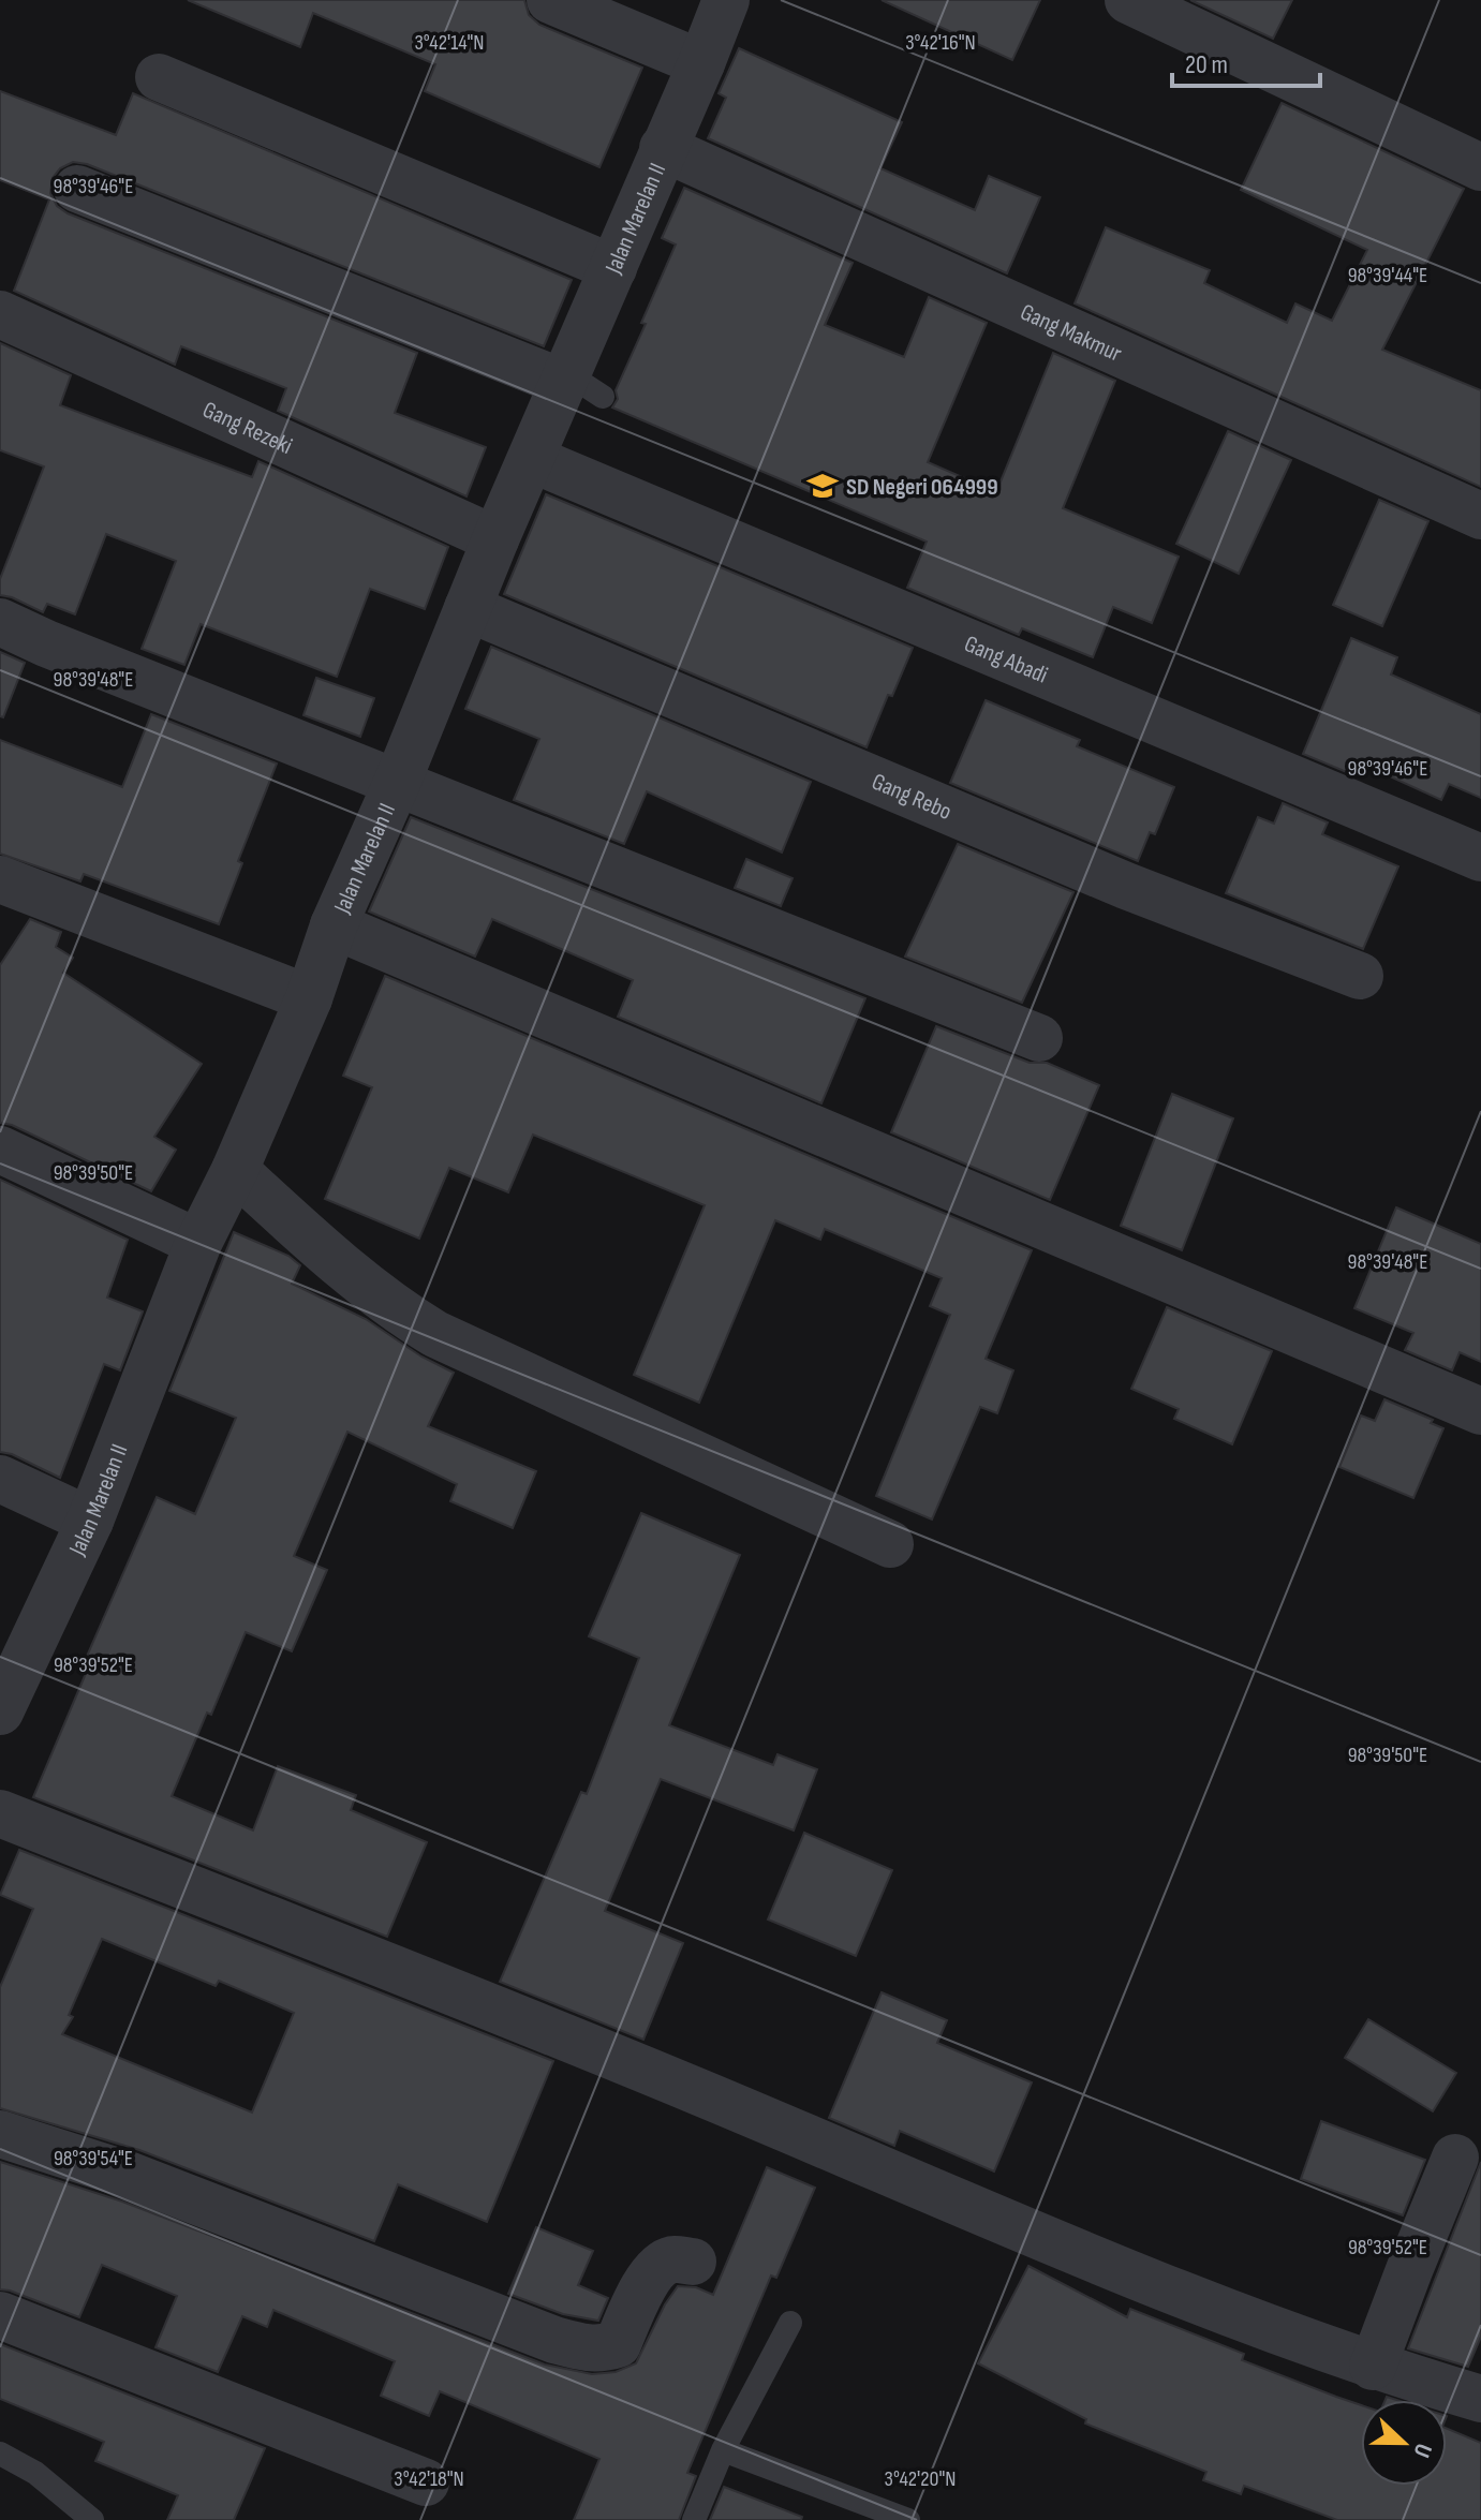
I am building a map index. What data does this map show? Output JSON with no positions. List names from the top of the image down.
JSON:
{
  "streets": {
    "street": [
      "Jalan Marelan II",
      "Gang Makmur",
      "Gang Rezeki",
      "Gang Abadi",
      "Gang Rebo"
    ]
  },
  "crossings": [
    ["Jalan Marelan II", "Gang Makmur"],
    ["Jalan Marelan II", "Gang Rezeki"],
    ["Jalan Marelan II", "Gang Abadi"],
    ["Jalan Marelan II", "Gang Rebo"]
  ],
  "places": {
    "school or university": ["SD Negeri 064999"]
  },
  "scale_bar": "20 m",
  "north": "right",
  "coordinates": [
    "3°42'16\"N",
    "3°42'14\"N",
    "98°39'46\"E",
    "98°39'44\"E",
    "98°39'48\"E",
    "98°39'50\"E",
    "98°39'52\"E",
    "98°39'54\"E",
    "3°42'18\"N",
    "3°42'20\"N"
  ]
}
